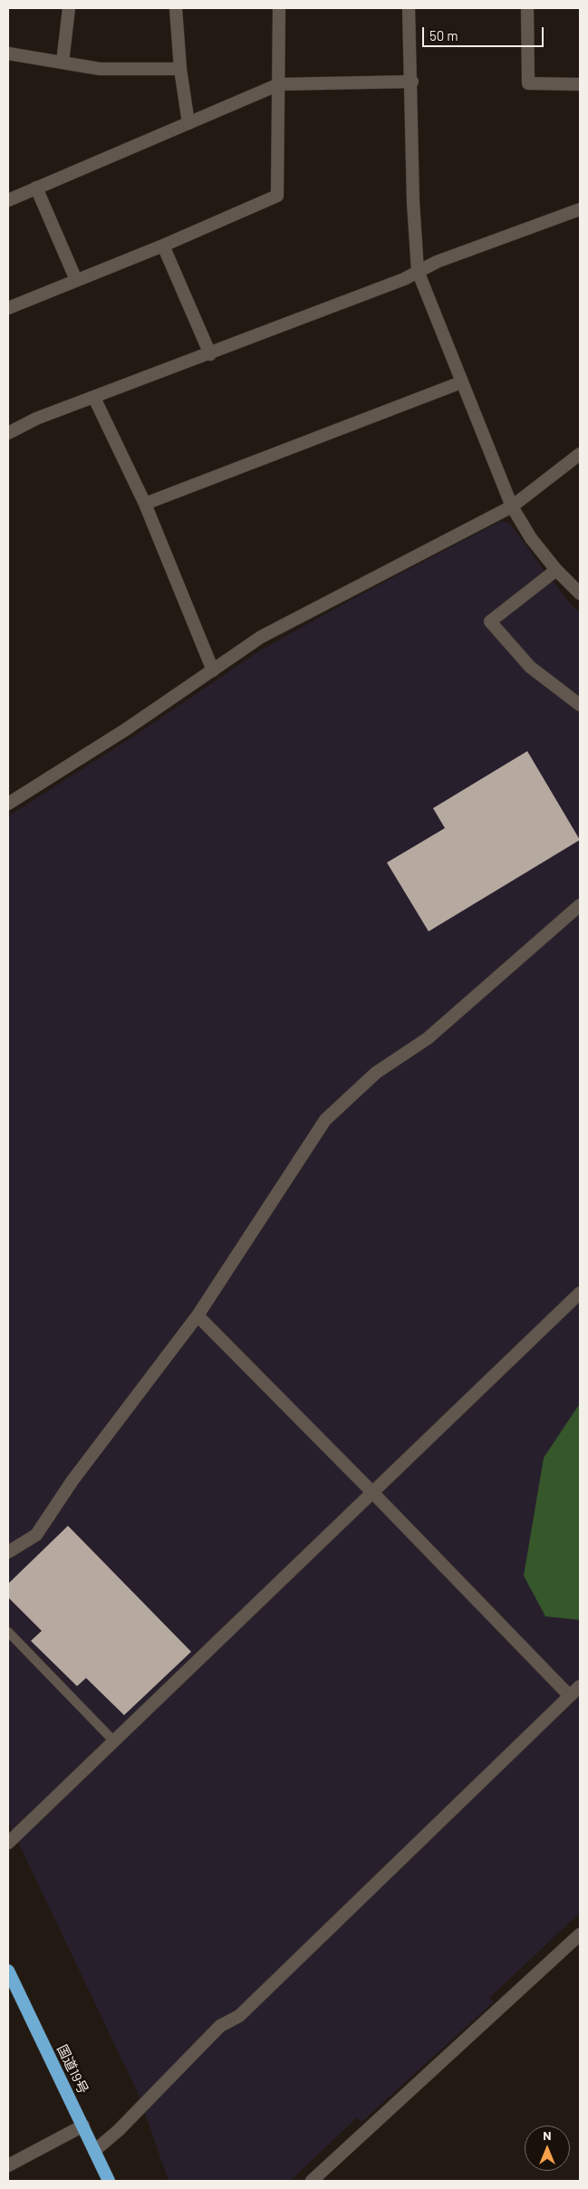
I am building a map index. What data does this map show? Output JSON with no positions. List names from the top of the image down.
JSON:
{
  "streets": {
    "highway": ["国道19号"]
  },
  "scale_bar": "50 m",
  "north": "top"
}
